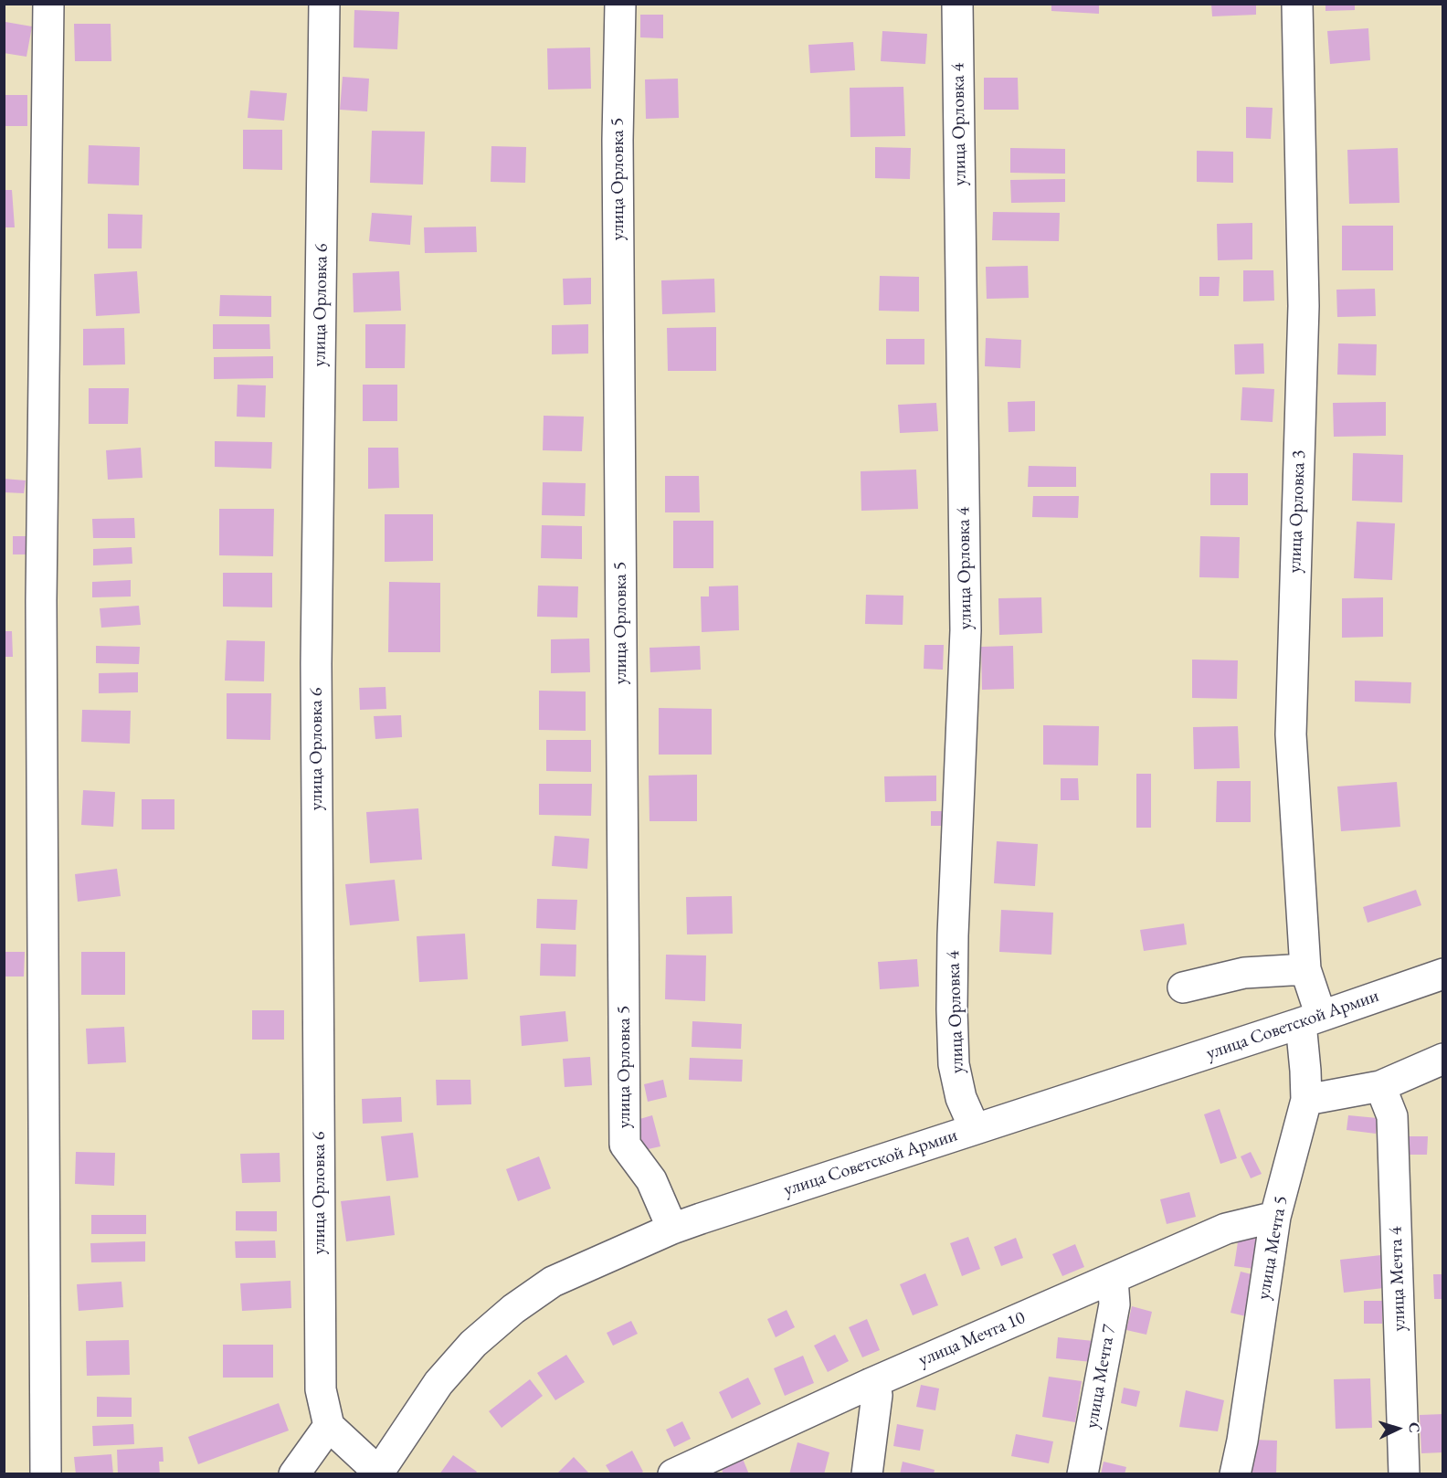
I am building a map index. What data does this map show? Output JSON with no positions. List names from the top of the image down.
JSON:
{
  "streets": {
    "street": [
      "улица Орловка 4",
      "улица Орловка 5",
      "улица Орловка 6",
      "улица Орловка 3",
      "улица Советской Армии",
      "улица Мечта 5",
      "улица Мечта 4",
      "улица Мечта 10",
      "улица Мечта 7"
    ]
  },
  "crossings": [
    ["улица Орловка 4", "улица Советской Армии"],
    ["улица Орловка 5", "улица Советской Армии"],
    ["улица Орловка 3", "улица Советской Армии"],
    ["улица Орловка 3", "улица Мечта 5"],
    ["улица Советской Армии", "улица Мечта 5"],
    ["улица Мечта 5", "улица Мечта 10"],
    ["улица Мечта 10", "улица Мечта 7"]
  ],
  "north": "right"
}
